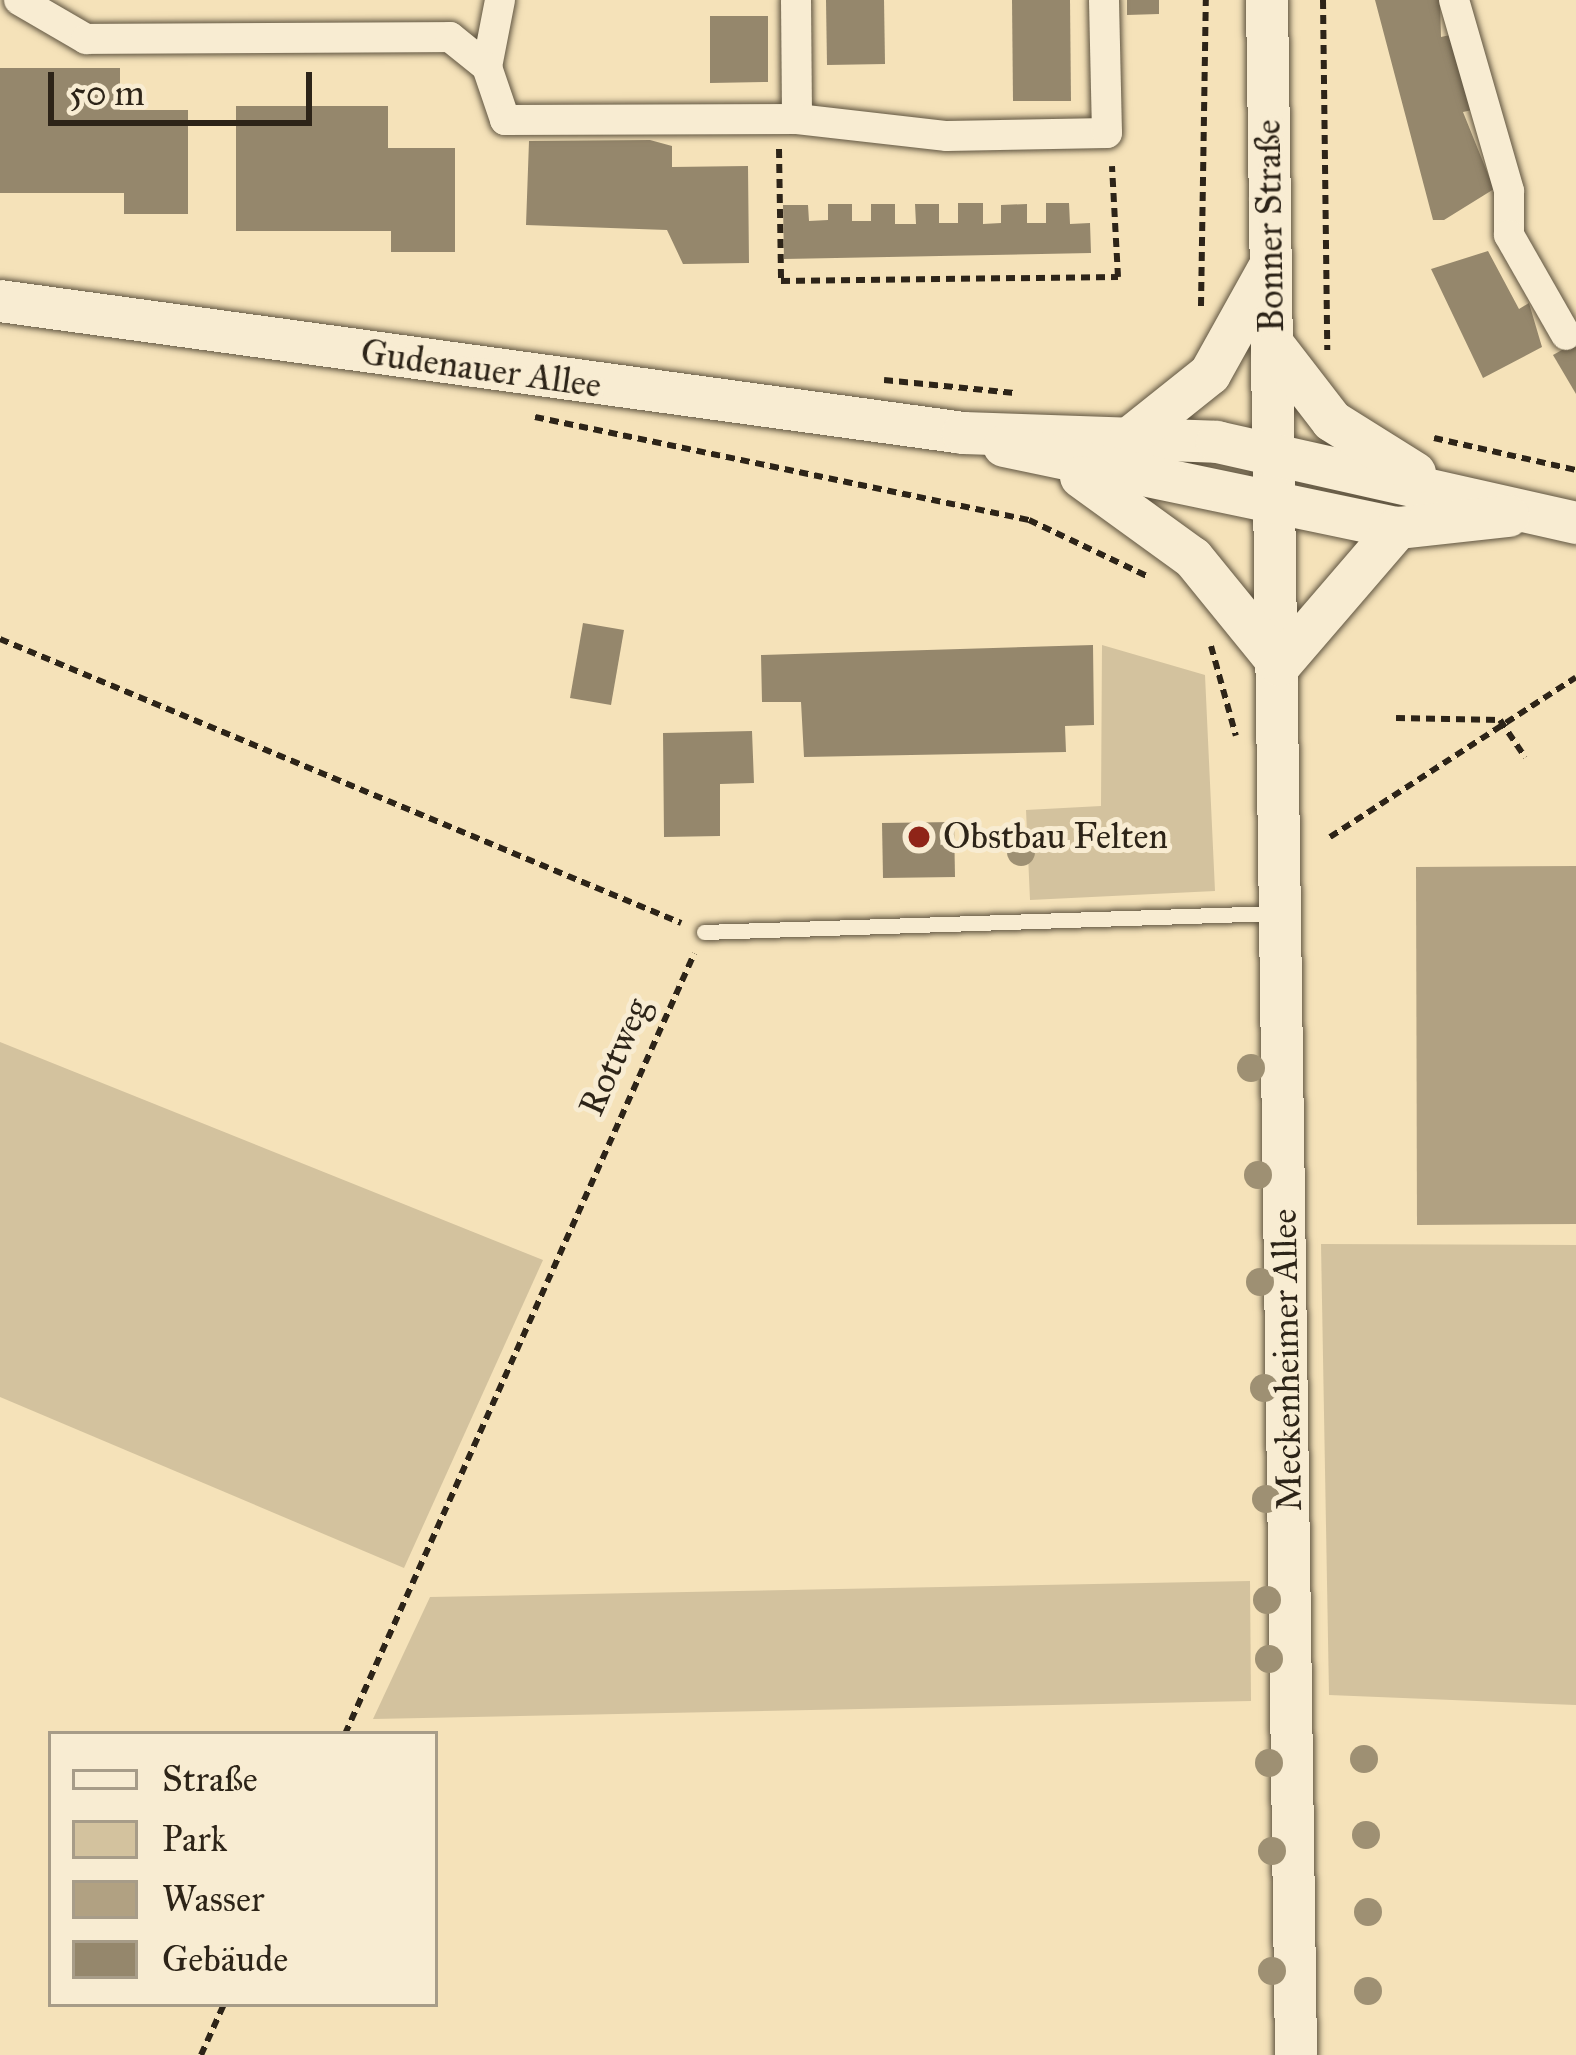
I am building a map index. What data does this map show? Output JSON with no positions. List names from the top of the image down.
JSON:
{
  "streets": {
    "main road": ["Bonner Straße", "Gudenauer Allee", "Meckenheimer Allee"],
    "path": ["Rottweg"]
  },
  "crossings": [
    ["Bonner Straße", "Gudenauer Allee"],
    ["Bonner Straße", "Meckenheimer Allee"],
    ["Gudenauer Allee", "Meckenheimer Allee"]
  ],
  "places": ["Obstbau Felten"],
  "legend": [
    "Straße",
    "Park",
    "Wasser",
    "Gebäude"
  ],
  "scale_bar": "50 m"
}
